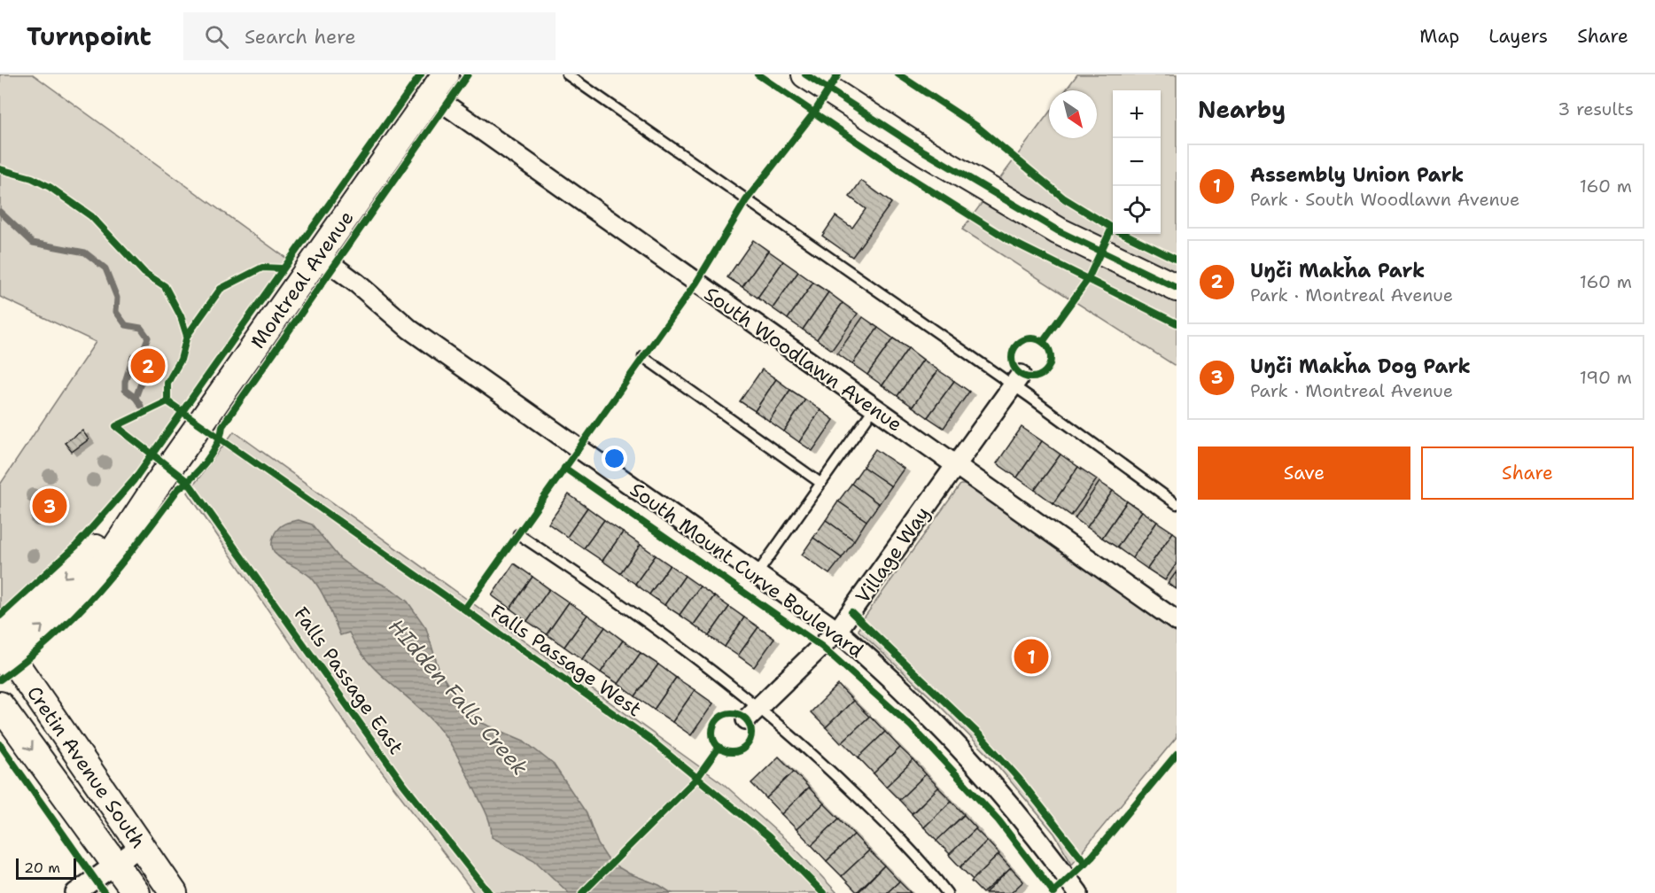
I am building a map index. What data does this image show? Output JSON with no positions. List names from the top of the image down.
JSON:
{
  "streets": {
    "street": [
      "Montreal Avenue",
      "South Woodlawn Avenue",
      "Village Way",
      "South Mount Curve Boulevard",
      "Cretin Avenue South"
    ],
    "cycle path": ["Falls Passage West", "Falls Passage East"]
  },
  "crossings": [
    ["Montreal Avenue", "South Woodlawn Avenue"],
    ["Montreal Avenue", "South Mount Curve Boulevard"],
    ["Montreal Avenue", "Cretin Avenue South"],
    ["South Woodlawn Avenue", "Village Way"],
    ["Village Way", "South Mount Curve Boulevard"]
  ],
  "water": ["HIdden Falls Creek"],
  "scale_bar": "20 m",
  "north": "bottom right",
  "page": {
    "header": "Turnpoint",
    "search": "Search here",
    "nav": ["Map", "Layers", "Share"],
    "heading": ["Nearby", "3 results"],
    "map_buttons": ["+", "−"],
    "list": [
      {
        "mark": "1",
        "name": "Assembly Union Park",
        "note": "Park · South Woodlawn Avenue",
        "value": "160 m"
      },
      {
        "mark": "2",
        "name": "Uŋči Makȟa Park",
        "note": "Park · Montreal Avenue",
        "value": "160 m"
      },
      {
        "mark": "3",
        "name": "Uŋči Makȟa Dog Park",
        "note": "Park · Montreal Avenue",
        "value": "190 m"
      }
    ],
    "pins": ["2", "3", "1"],
    "buttons": ["Save", "Share"],
    "scale": "20 m"
  }
}
